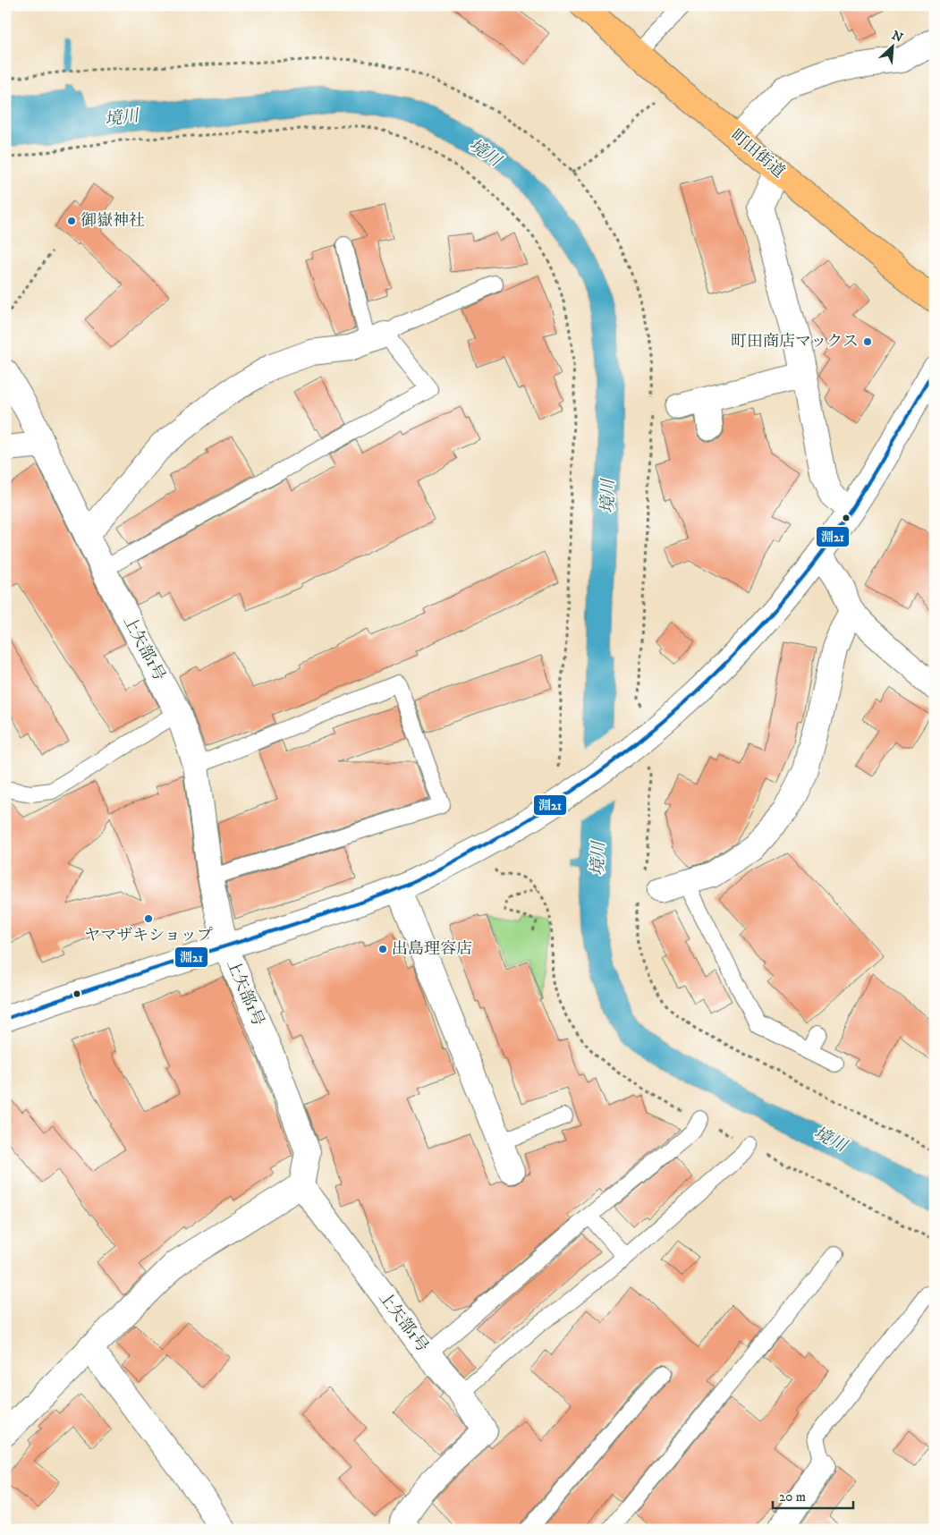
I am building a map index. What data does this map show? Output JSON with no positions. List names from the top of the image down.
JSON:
{
  "streets": {
    "main road": ["町田街道"],
    "street": ["上矢部1号"]
  },
  "water": ["境川"],
  "places": [
    "御嶽神社",
    "町田商店マックス",
    "ヤマザキショップ",
    "出島理容店"
  ],
  "lines": ["transit line 淵21"],
  "scale_bar": "20 m",
  "north": "top right"
}
